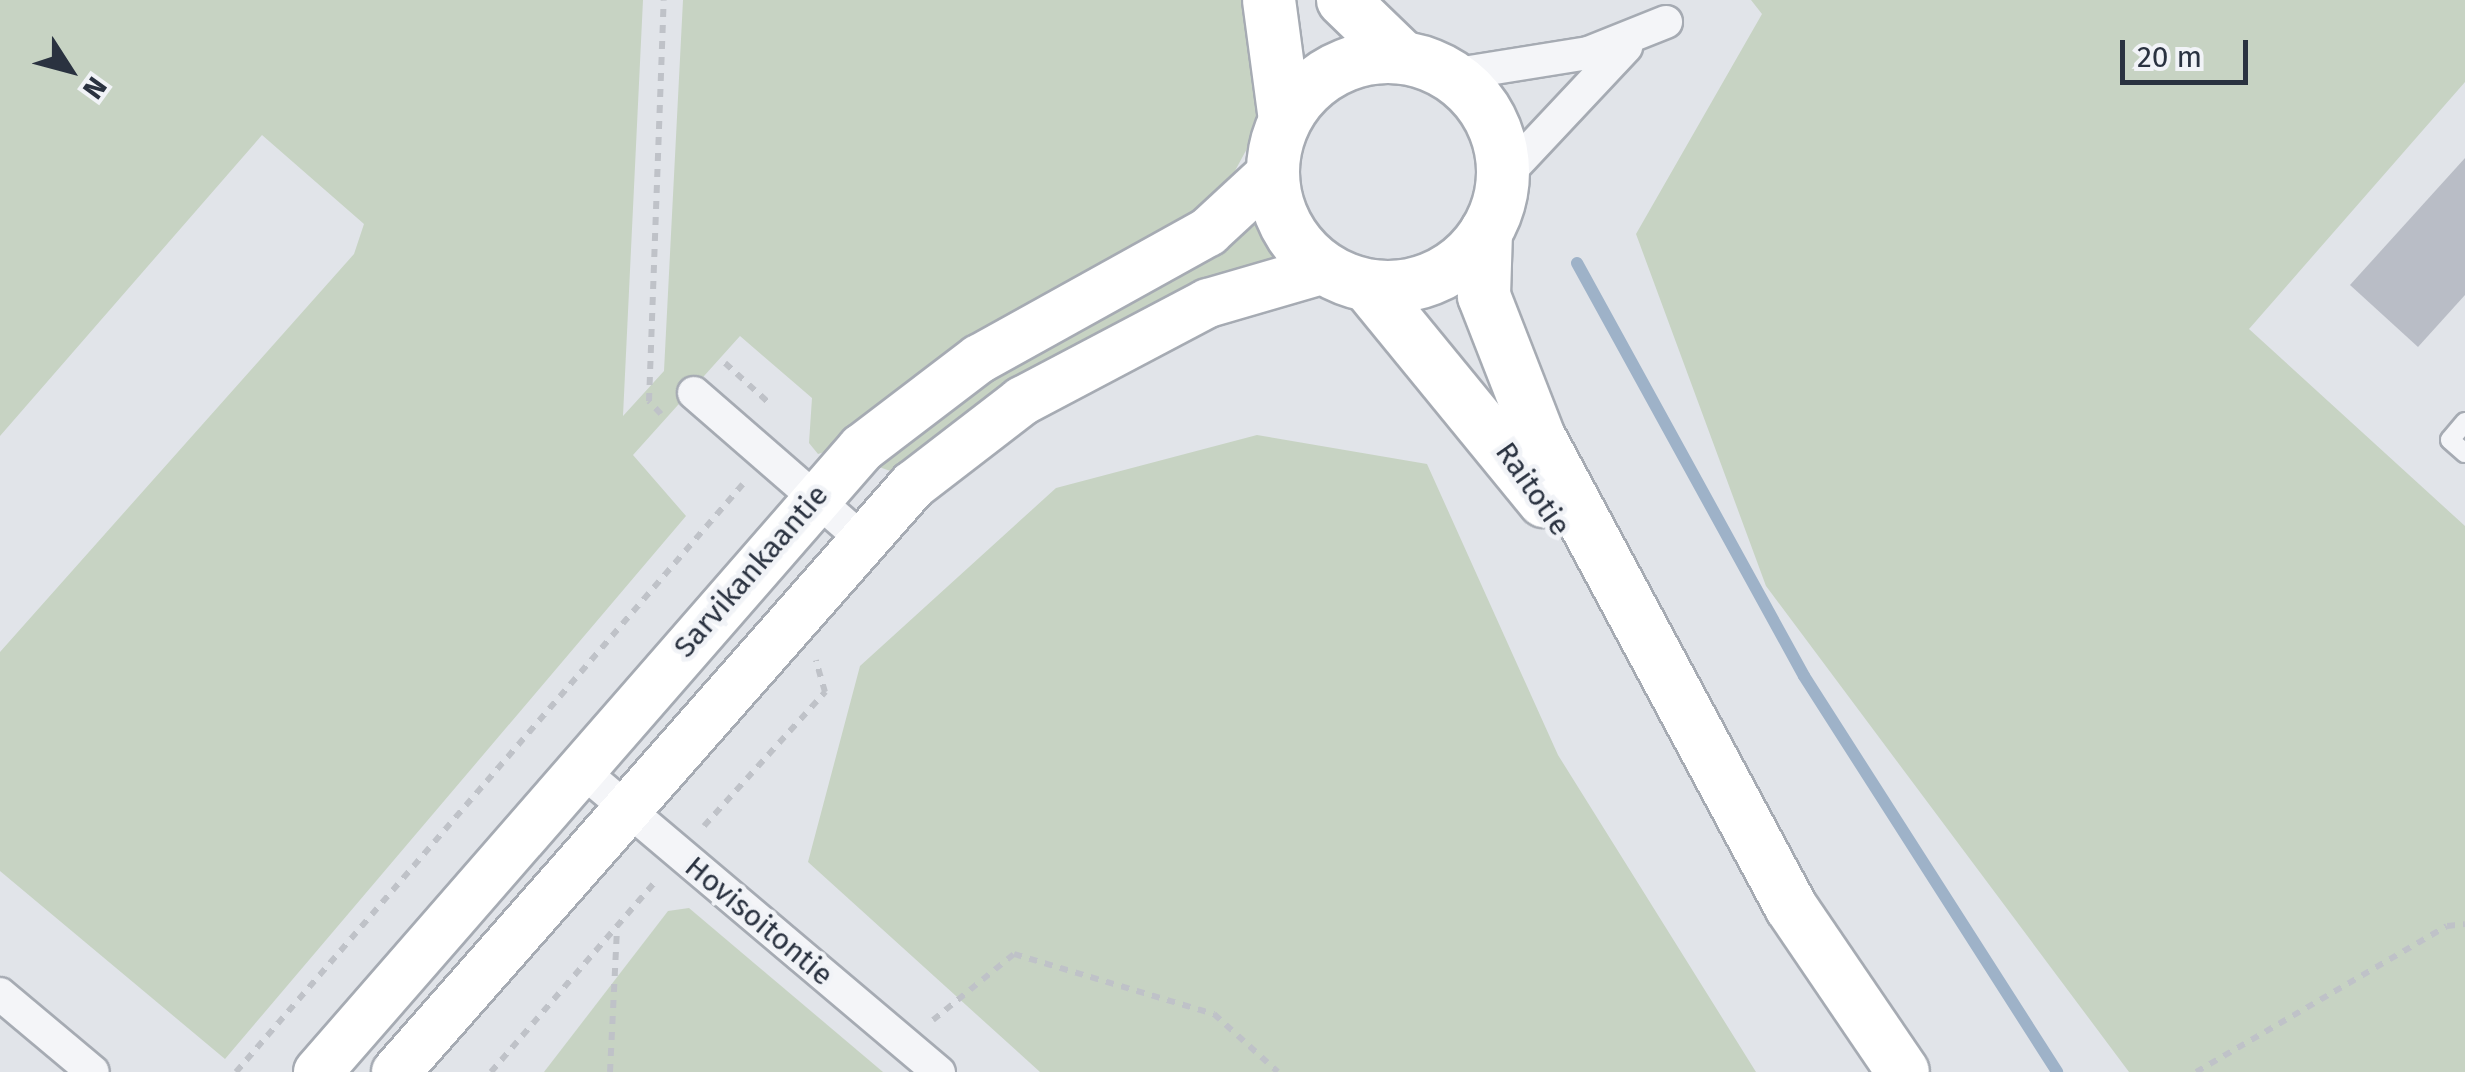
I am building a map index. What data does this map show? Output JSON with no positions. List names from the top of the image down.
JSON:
{
  "streets": {
    "main road": ["Raitotie"],
    "street": ["Sarvikankaantie", "Hovisoitontie"]
  },
  "crossings": [
    ["Raitotie", "Sarvikankaantie"],
    ["Sarvikankaantie", "Hovisoitontie"]
  ],
  "scale_bar": "20 m",
  "north": "bottom right"
}
